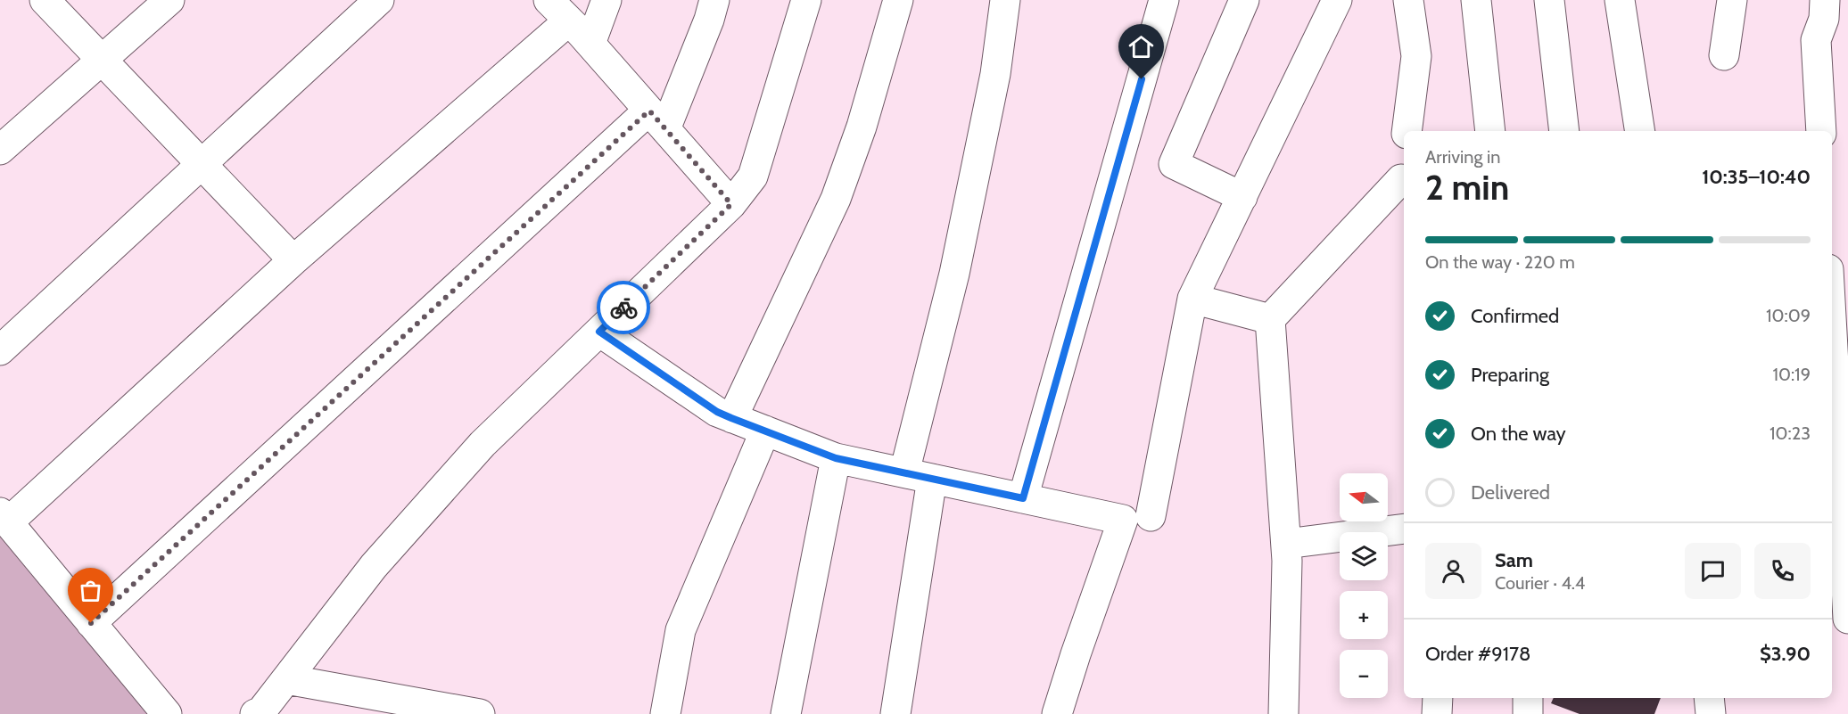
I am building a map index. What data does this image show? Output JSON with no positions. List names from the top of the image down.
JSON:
{
  "north": "left",
  "page": {
    "heading": ["2 min", "Arriving in", "10:35–10:40"],
    "panel": [
      "Sam",
      "Courier · 4.4",
      "Order #9178",
      "$3.90"
    ],
    "bar": "On the way · 220 m",
    "list": [
      ["Confirmed", "10:09"],
      ["Preparing", "10:19"],
      ["On the way", "10:23"],
      "Delivered"
    ],
    "map_buttons": ["+", "−"]
  }
}
